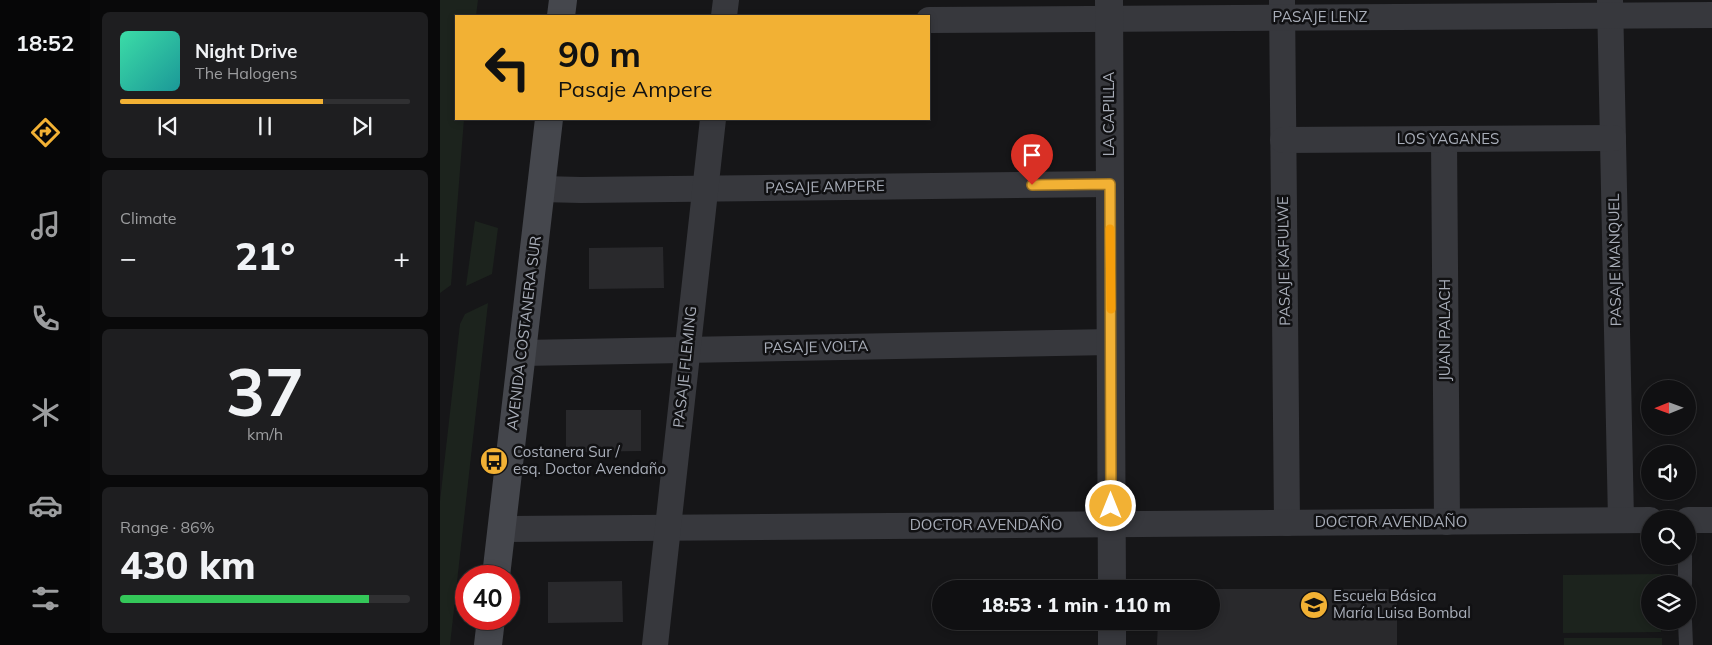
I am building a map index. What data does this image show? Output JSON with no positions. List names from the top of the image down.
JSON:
{
  "streets": {
    "main road": ["AVENIDA COSTANERA SUR"],
    "street": [
      "PASAJE LENZ",
      "LA CAPILLA",
      "LOS YAGANES",
      "PASAJE AMPERE",
      "PASAJE MANQUEL",
      "PASAJE KAFULWE",
      "JUAN PALACH",
      "PASAJE VOLTA",
      "PASAJE FLEMING",
      "DOCTOR AVENDAÑO"
    ]
  },
  "crossings": [
    ["PASAJE LENZ", "LA CAPILLA"],
    ["PASAJE LENZ", "PASAJE MANQUEL"],
    ["PASAJE LENZ", "PASAJE KAFULWE"],
    ["LA CAPILLA", "PASAJE AMPERE"],
    ["LA CAPILLA", "PASAJE VOLTA"],
    ["LA CAPILLA", "DOCTOR AVENDAÑO"],
    ["LOS YAGANES", "PASAJE MANQUEL"],
    ["LOS YAGANES", "PASAJE KAFULWE"],
    ["LOS YAGANES", "JUAN PALACH"],
    ["PASAJE AMPERE", "AVENIDA COSTANERA SUR"],
    ["PASAJE AMPERE", "PASAJE FLEMING"],
    ["PASAJE MANQUEL", "DOCTOR AVENDAÑO"],
    ["PASAJE KAFULWE", "DOCTOR AVENDAÑO"],
    ["JUAN PALACH", "DOCTOR AVENDAÑO"],
    ["AVENIDA COSTANERA SUR", "PASAJE VOLTA"],
    ["AVENIDA COSTANERA SUR", "DOCTOR AVENDAÑO"],
    ["PASAJE VOLTA", "PASAJE FLEMING"],
    ["PASAJE FLEMING", "DOCTOR AVENDAÑO"]
  ],
  "places": {
    "bus stop": ["Costanera Sur / esq. Doctor Avendaño"],
    "school or university": ["Escuela Básica María Luisa Bombal"]
  },
  "north": "left",
  "page": {
    "tabs": "18:52",
    "turn": ["90 m", "Pasaje Ampere"],
    "song": ["Night Drive", "The Halogens"],
    "tile": [
      "Climate",
      ["37", "km/h"],
      ["Range · 86%", "430 km"]
    ],
    "heat": ["−", "21°", "+"],
    "limit": "40",
    "trip": "18:53 · 1 min · 110 m"
  }
}
